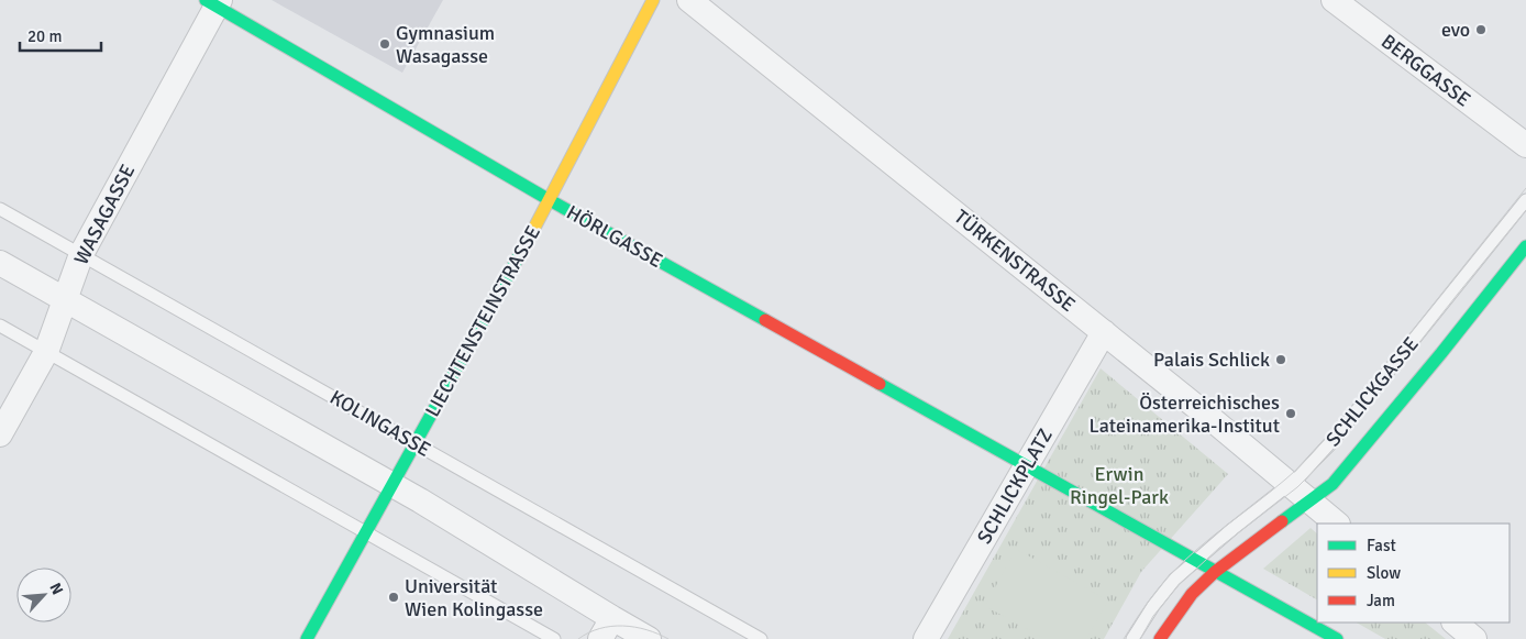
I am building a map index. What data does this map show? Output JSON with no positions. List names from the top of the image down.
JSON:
{
  "streets": {
    "main road": ["HÖRLGASSE", "LIECHTENSTEINSTRASSE", "SCHLICKGASSE"],
    "street": [
      "BERGGASSE",
      "WASAGASSE",
      "TÜRKENSTRASSE",
      "SCHLICKPLATZ"
    ],
    "lane": ["KOLINGASSE"]
  },
  "crossings": [
    ["WASAGASSE", "HÖRLGASSE"],
    ["WASAGASSE", "KOLINGASSE"],
    ["HÖRLGASSE", "LIECHTENSTEINSTRASSE"],
    ["HÖRLGASSE", "SCHLICKPLATZ"],
    ["TÜRKENSTRASSE", "SCHLICKGASSE"],
    ["TÜRKENSTRASSE", "SCHLICKPLATZ"],
    ["LIECHTENSTEINSTRASSE", "KOLINGASSE"]
  ],
  "parks": ["Erwin Ringel-Park"],
  "places": [
    "evo",
    "Gymnasium Wasagasse",
    "Palais Schlick",
    "Österreichisches Lateinamerika-Institut",
    "Universität Wien Kolingasse"
  ],
  "legend": ["Fast", "Slow", "Jam"],
  "scale_bar": "20 m",
  "north": "top right"
}
